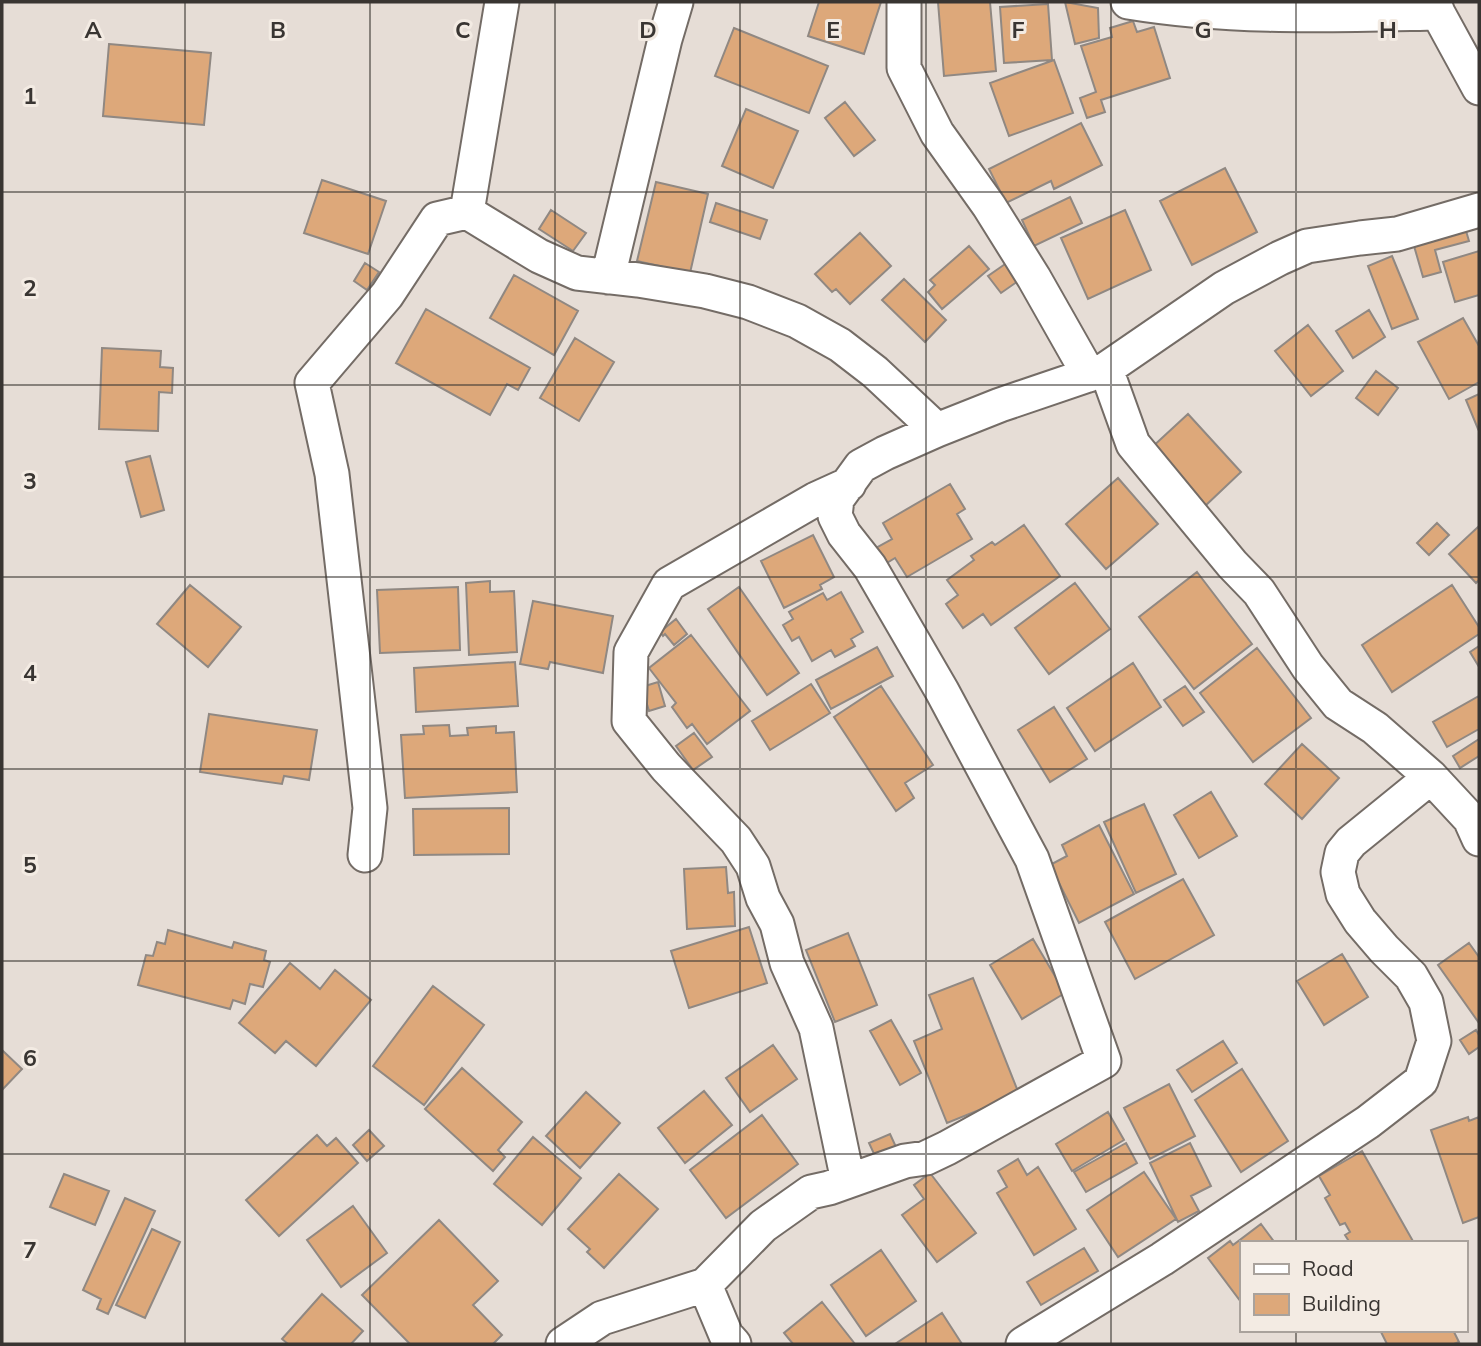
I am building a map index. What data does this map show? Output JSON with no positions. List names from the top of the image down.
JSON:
{
  "legend": ["Road", "Building"],
  "grid": {
    "columns": [
      "A",
      "B",
      "C",
      "D",
      "E",
      "F",
      "G",
      "H"
    ],
    "rows": [
      "1",
      "2",
      "3",
      "4",
      "5",
      "6",
      "7"
    ]
  }
}
